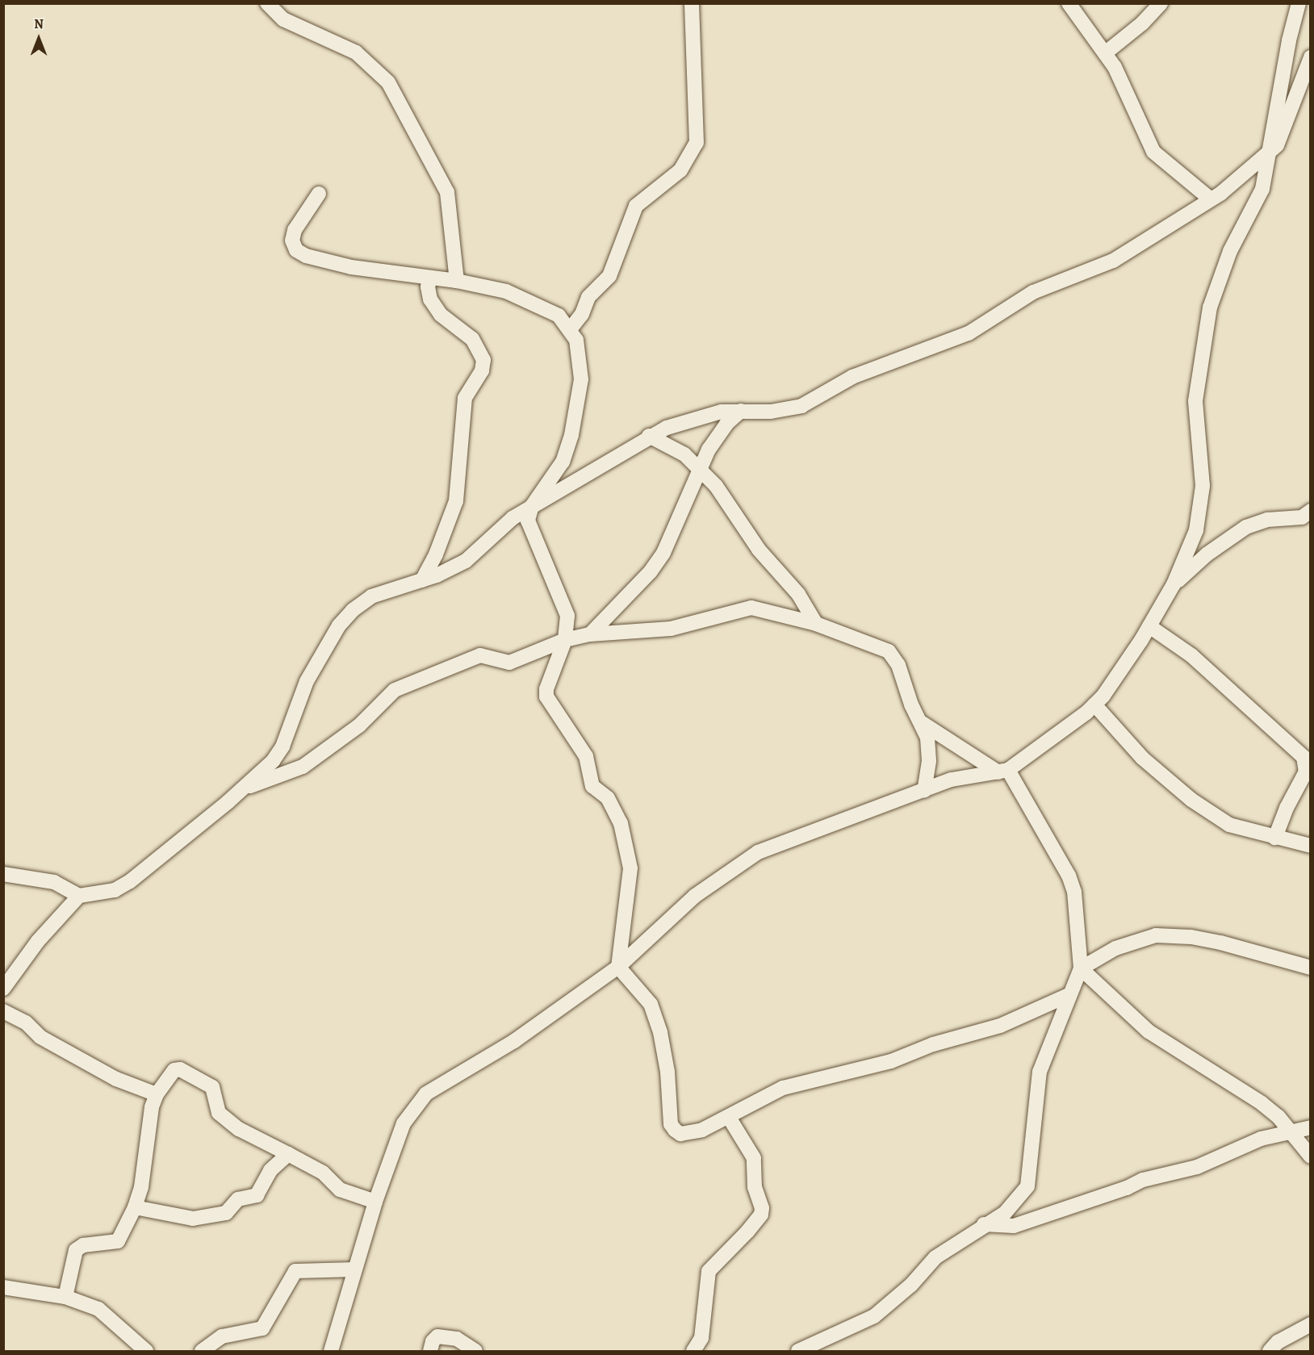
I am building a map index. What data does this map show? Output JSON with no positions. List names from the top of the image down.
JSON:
{
  "north": "top"
}
